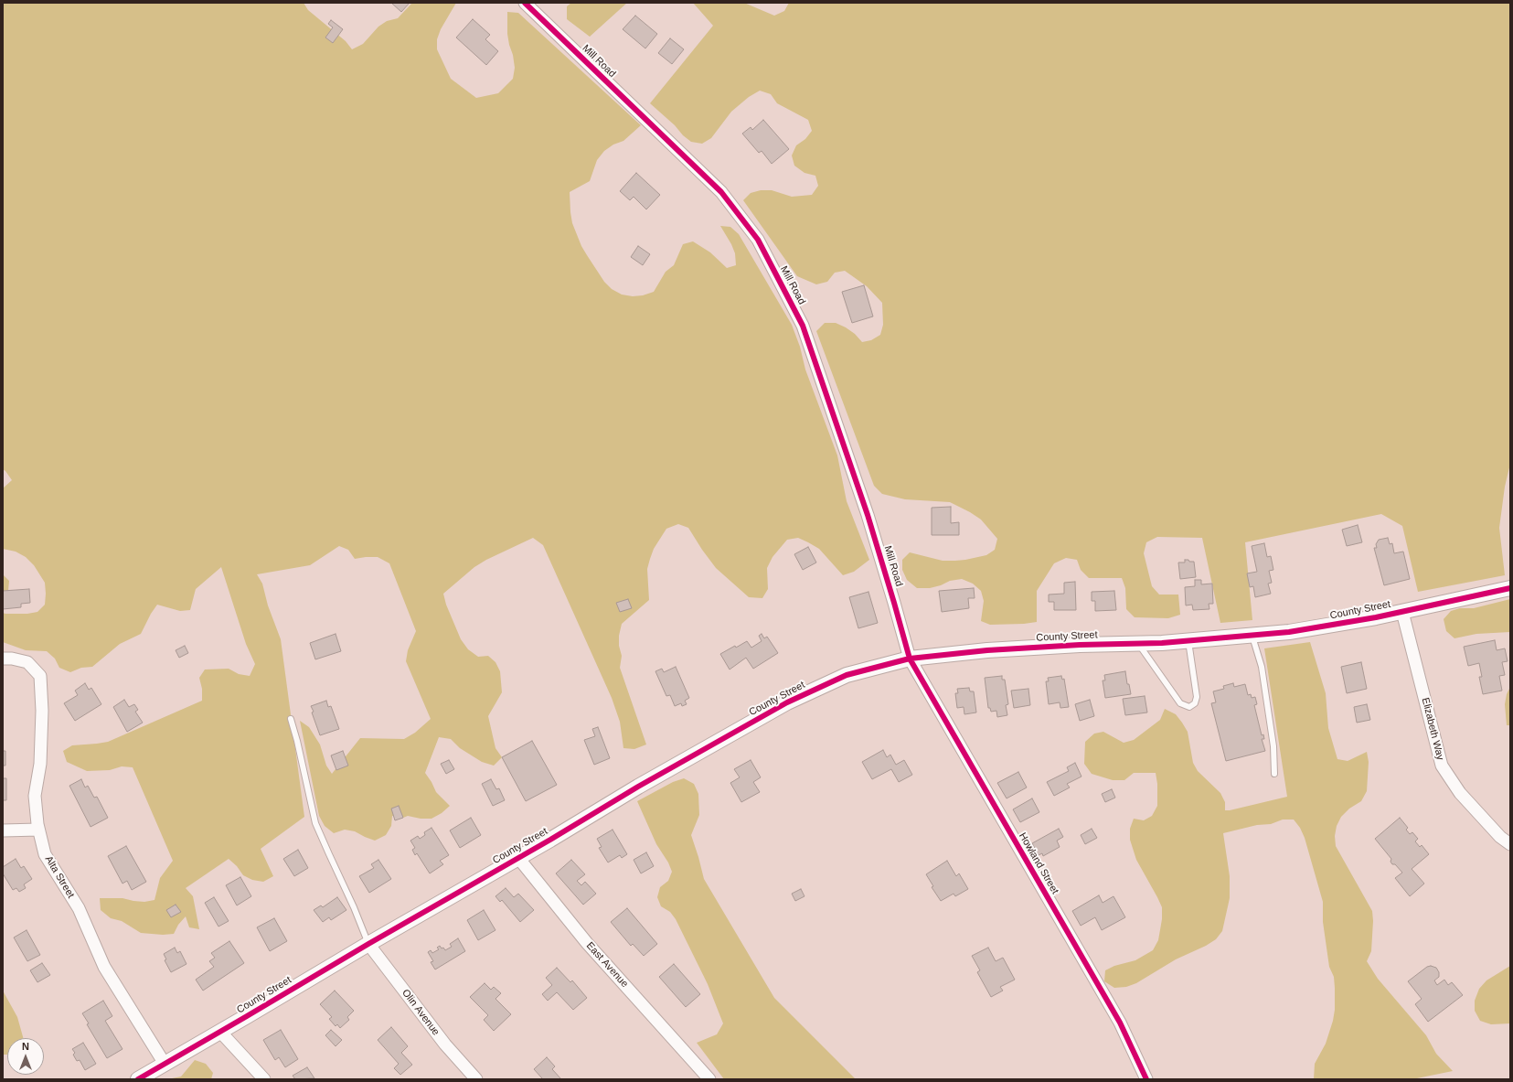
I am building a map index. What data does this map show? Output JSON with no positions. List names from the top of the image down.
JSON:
{
  "streets": {
    "street": [
      "Mill Road",
      "County Street",
      "Elizabeth Way",
      "Howland Street",
      "Alta Street",
      "East Avenue",
      "Olin Avenue"
    ]
  },
  "crossings": [
    ["Mill Road", "County Street"],
    ["Mill Road", "Howland Street"],
    ["County Street", "Elizabeth Way"],
    ["County Street", "Howland Street"],
    ["County Street", "Alta Street"],
    ["County Street", "East Avenue"],
    ["County Street", "Olin Avenue"]
  ],
  "north": "top"
}
